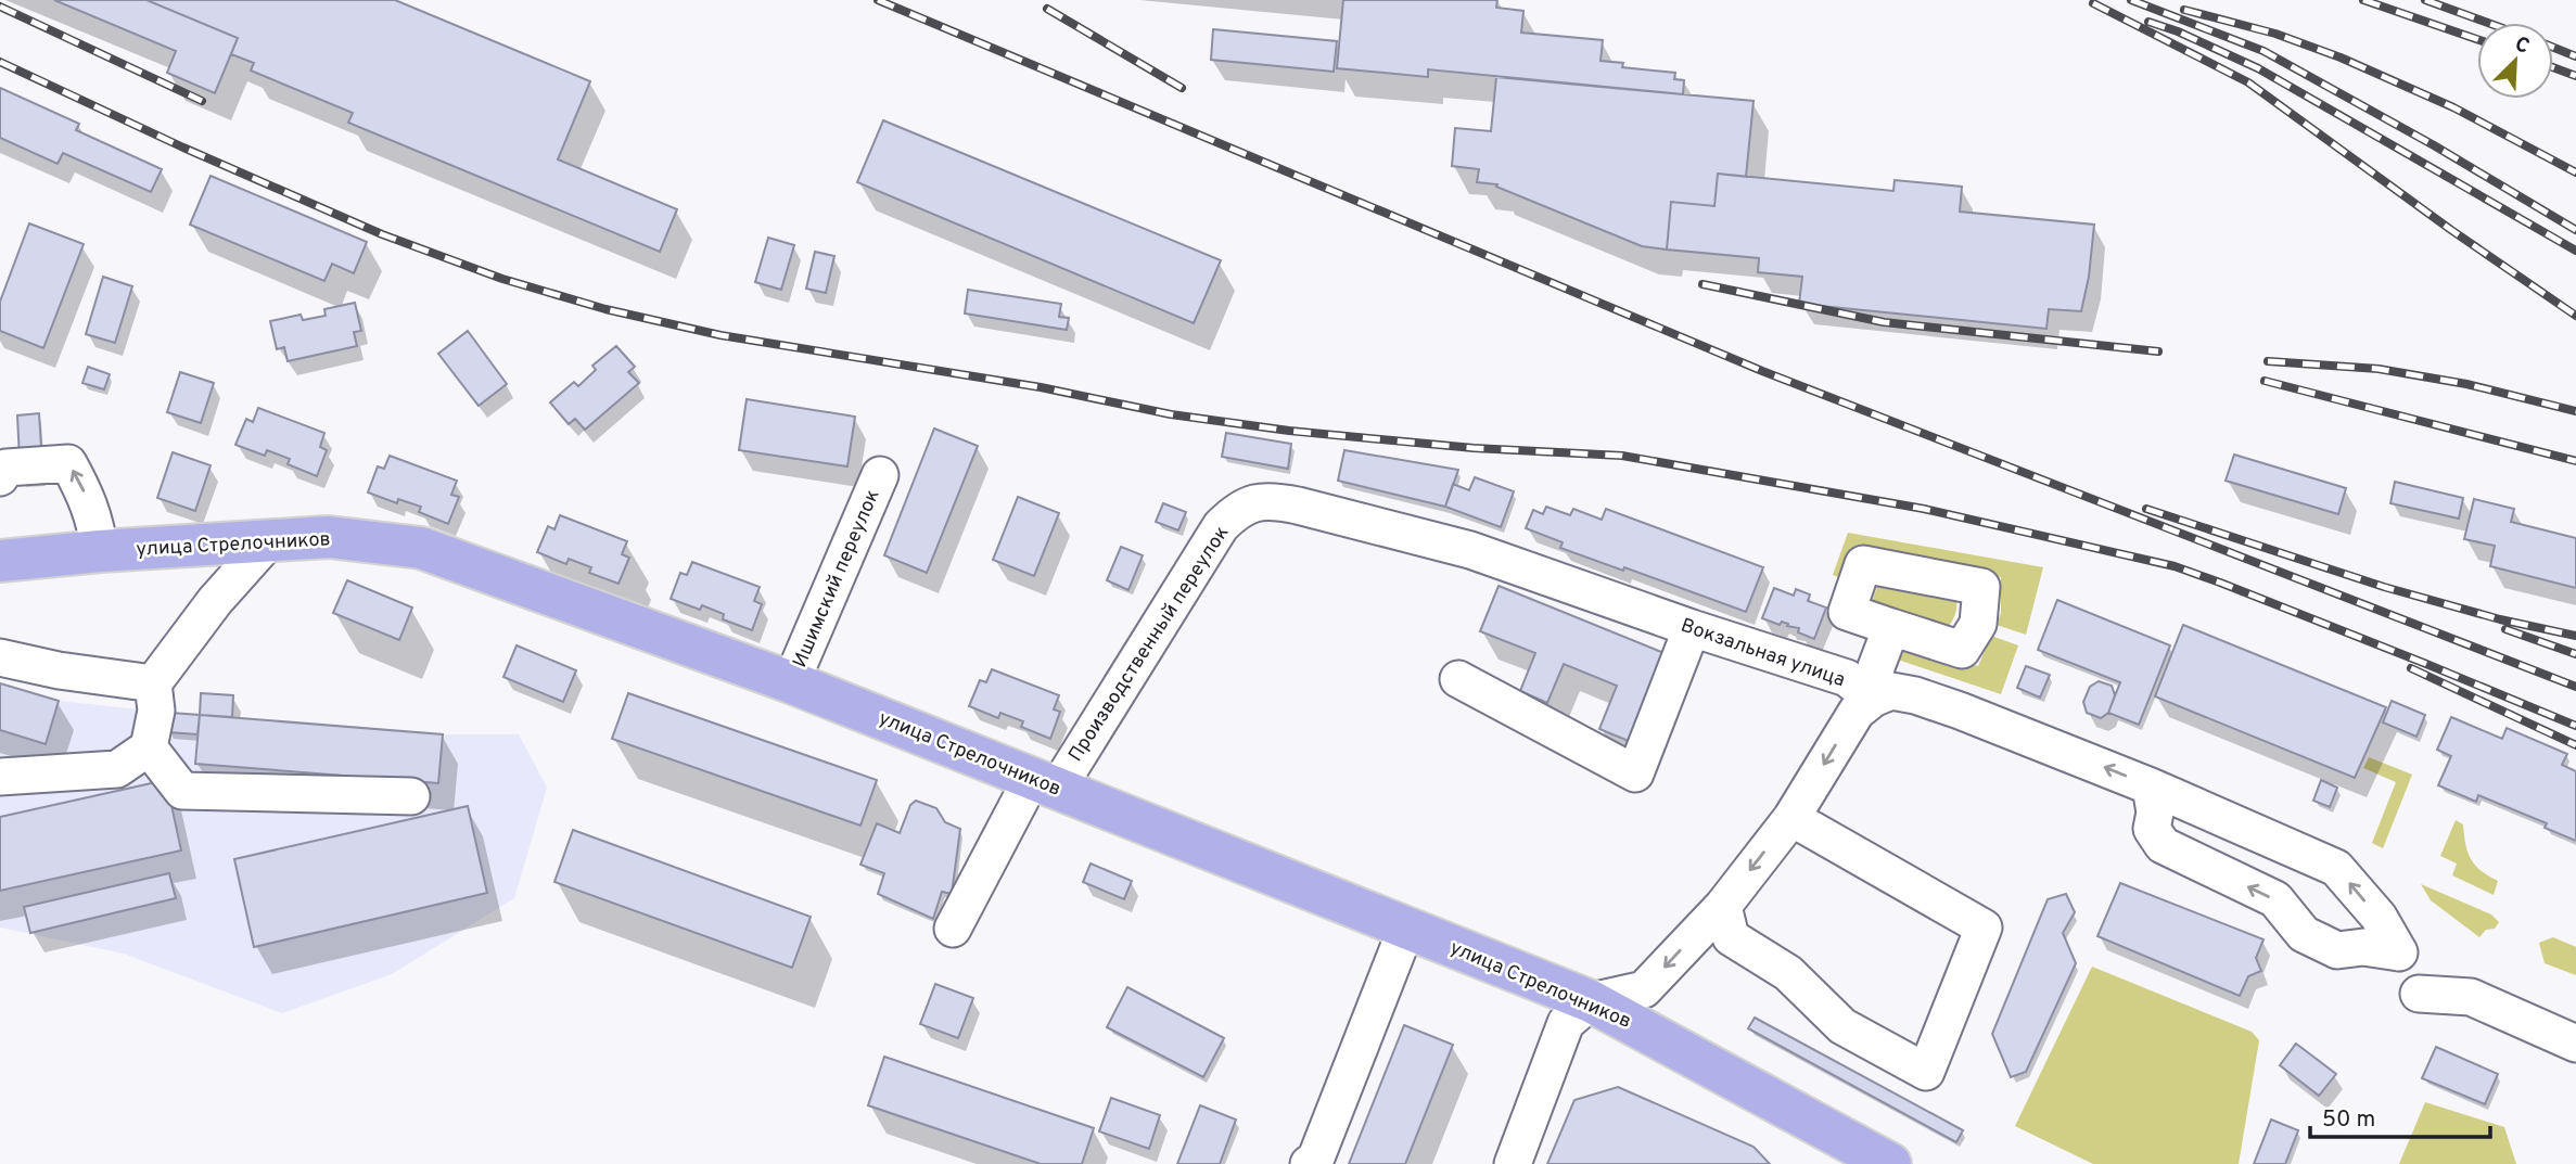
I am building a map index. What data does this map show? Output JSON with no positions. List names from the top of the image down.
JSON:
{
  "streets": {
    "main road": ["улица Стрелочников"],
    "street": ["Ишимский переулок", "Производственный переулок", "Вокзальная улица"]
  },
  "crossings": [
    ["улица Стрелочников", "Ишимский переулок"],
    ["улица Стрелочников", "Производственный переулок"],
    ["Производственный переулок", "Вокзальная улица"]
  ],
  "scale_bar": "50 m",
  "north": "top right"
}
